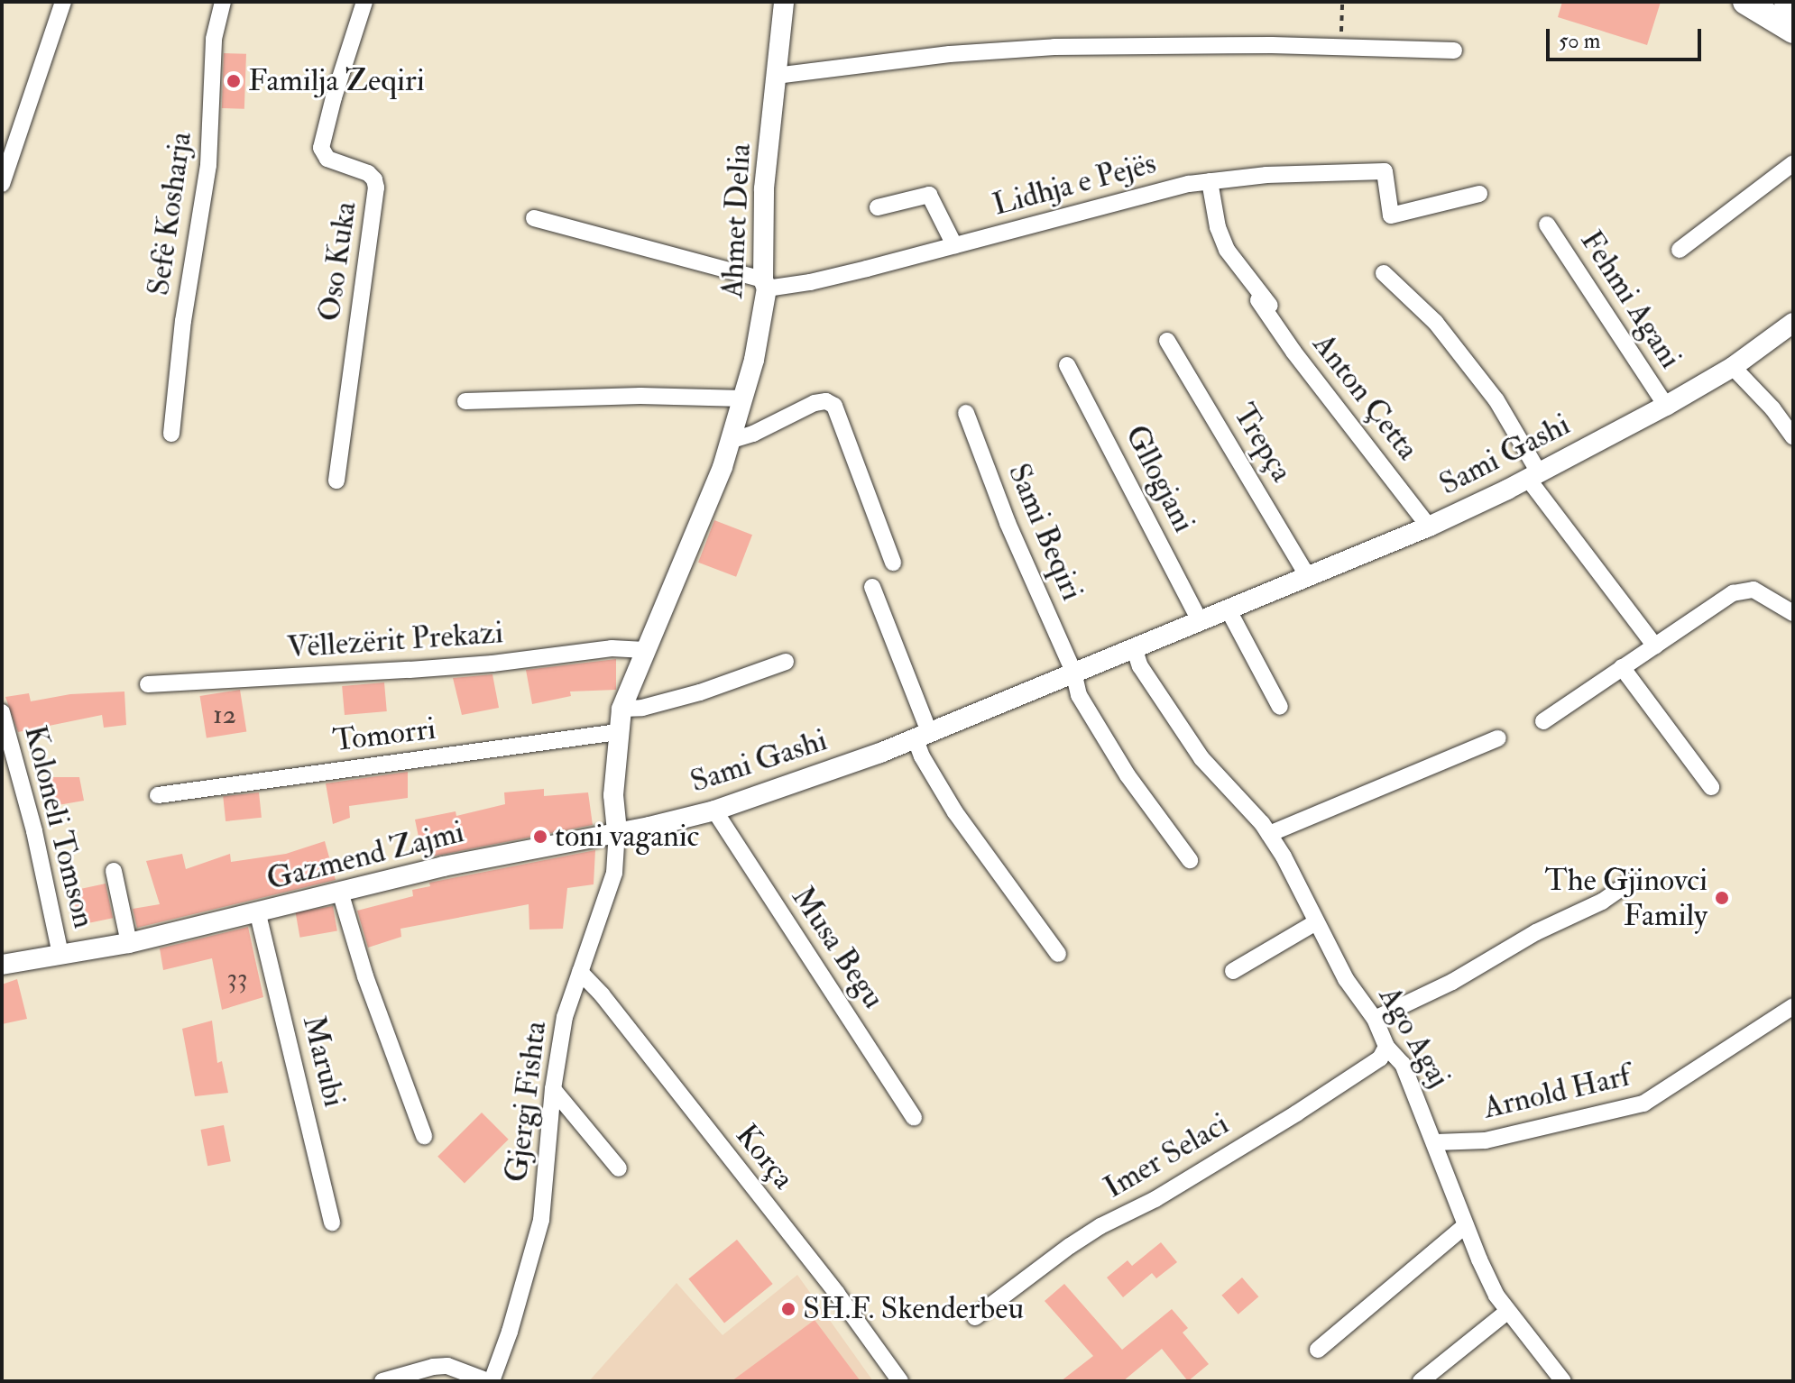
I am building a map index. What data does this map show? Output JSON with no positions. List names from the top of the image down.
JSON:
{
  "streets": {
    "street": [
      "Lidhja e Pejës",
      "Sefë Kosharja",
      "Ahmet Delia",
      "Oso Kuka",
      "Fehmi Agani",
      "Anton Çetta",
      "Trepça",
      "Sami Gashi",
      "Gllogjani",
      "Sami Beqiri",
      "Vëllezërit Prekazi",
      "Tomorri",
      "Koloneli Tomson",
      "Gazmend Zajmi",
      "Musa Begu",
      "Ago Agaj",
      "Marubi",
      "Arnold Harf",
      "Gjergj Fishta",
      "Imer Selaci",
      "Korça"
    ]
  },
  "crossings": [
    ["Lidhja e Pejës", "Ahmet Delia"],
    ["Lidhja e Pejës", "Anton Çetta"],
    ["Ahmet Delia", "Sami Gashi"],
    ["Ahmet Delia", "Vëllezërit Prekazi"],
    ["Ahmet Delia", "Tomorri"],
    ["Ahmet Delia", "Gazmend Zajmi"],
    ["Ahmet Delia", "Gjergj Fishta"],
    ["Fehmi Agani", "Sami Gashi"],
    ["Anton Çetta", "Sami Gashi"],
    ["Trepça", "Sami Gashi"],
    ["Sami Gashi", "Gllogjani"],
    ["Sami Gashi", "Sami Beqiri"],
    ["Sami Gashi", "Gazmend Zajmi"],
    ["Sami Gashi", "Musa Begu"],
    ["Sami Gashi", "Ago Agaj"],
    ["Sami Gashi", "Gjergj Fishta"],
    ["Koloneli Tomson", "Gazmend Zajmi"],
    ["Gazmend Zajmi", "Marubi"],
    ["Gazmend Zajmi", "Gjergj Fishta"],
    ["Ago Agaj", "Arnold Harf"],
    ["Ago Agaj", "Imer Selaci"],
    ["Gjergj Fishta", "Korça"]
  ],
  "places": [
    "Familja Zeqiri",
    "toni vaganic",
    "The Gjinovci Family",
    "SH.F. Skenderbeu"
  ],
  "house_numbers": ["12", "33"],
  "scale_bar": "50 m"
}
